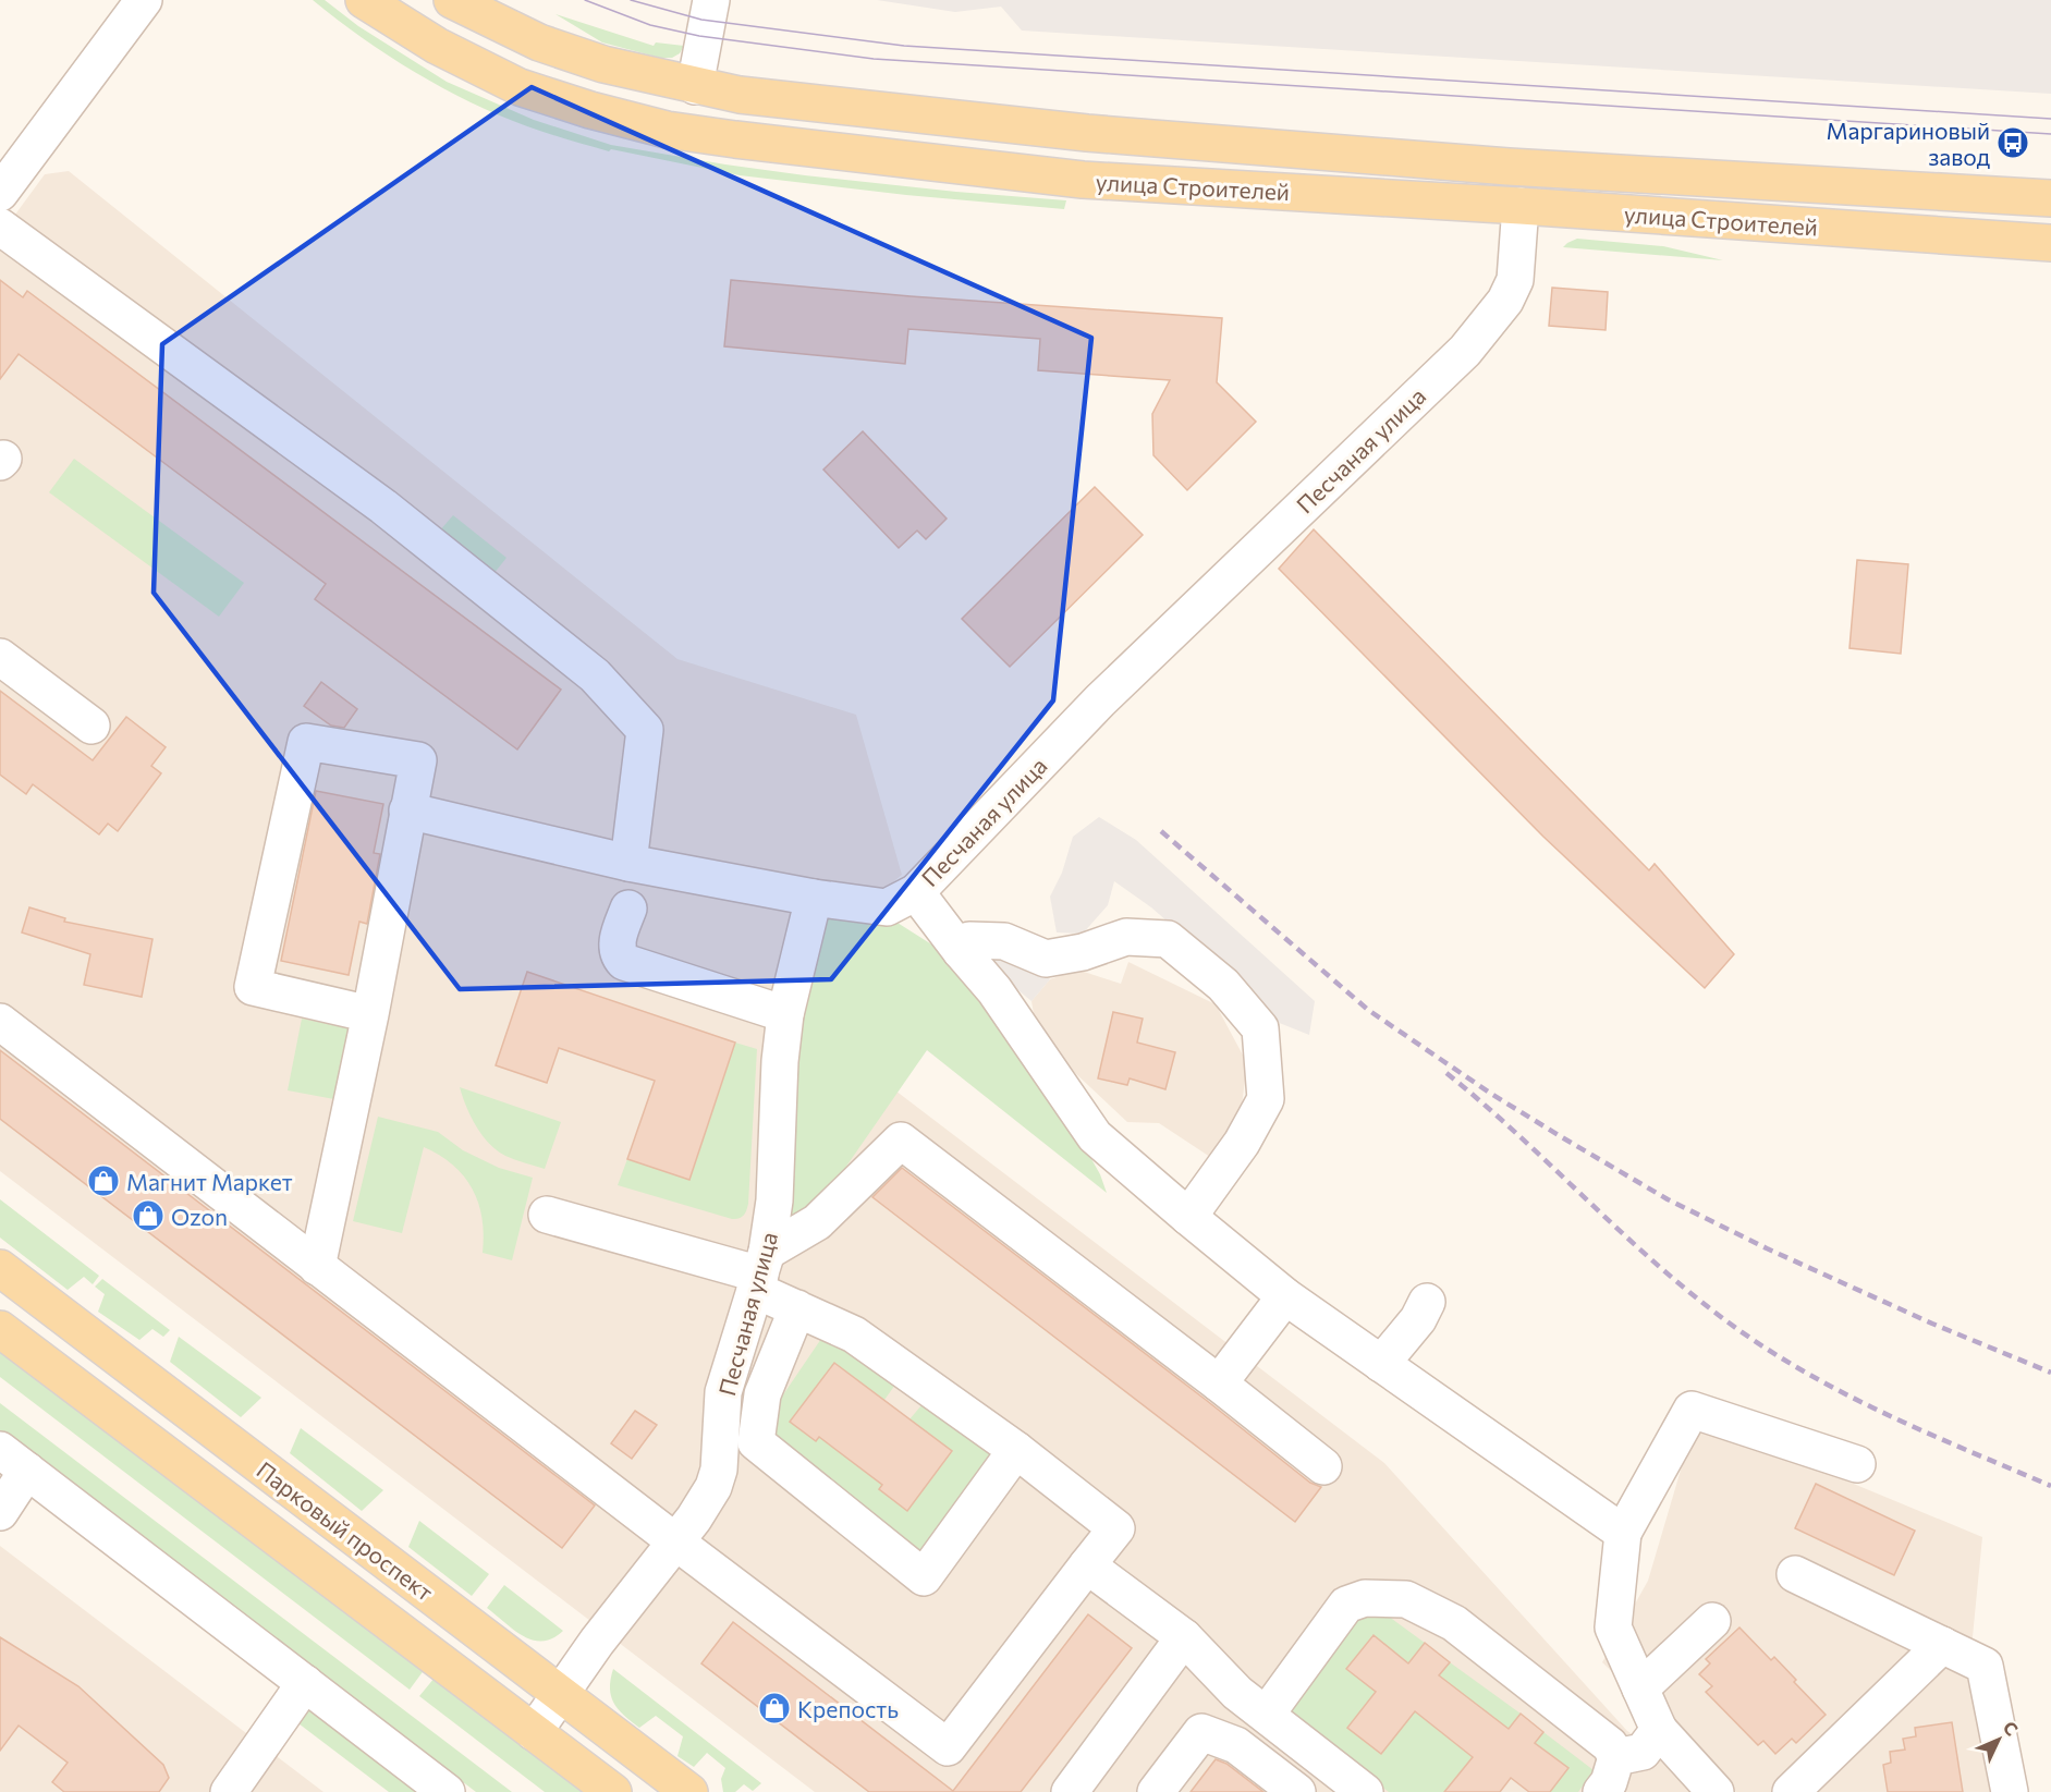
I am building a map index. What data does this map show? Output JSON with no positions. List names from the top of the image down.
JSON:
{
  "streets": {
    "main road": ["улица Строителей", "Парковый проспект"],
    "street": ["Песчаная улица"]
  },
  "crossings": [
    ["улица Строителей", "Песчаная улица"],
    ["Песчаная улица", "Парковый проспект"]
  ],
  "places": {
    "bus stop": ["Маргариновый завод"],
    "shop": ["Магнит Маркет", "Ozon", "Крепость"]
  },
  "north": "top right"
}
